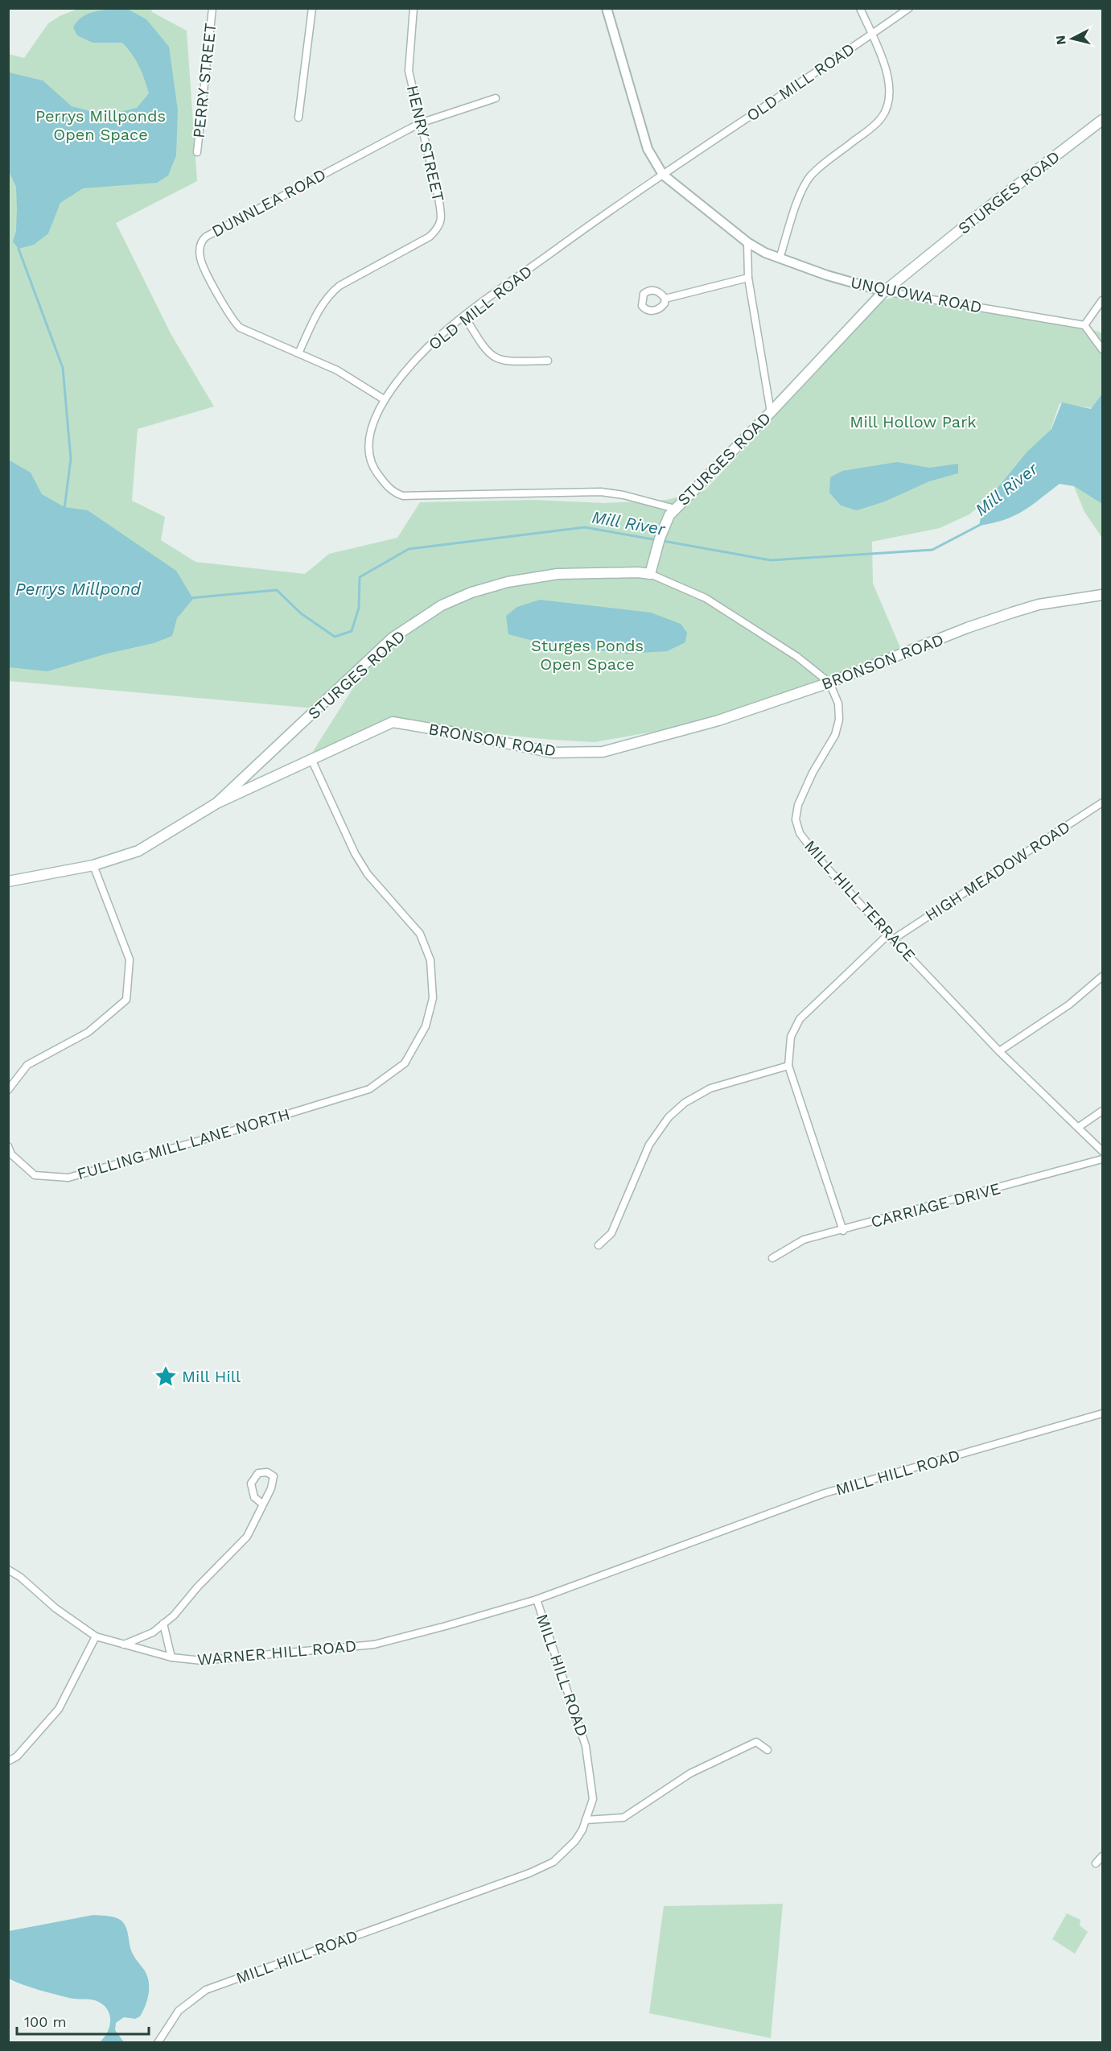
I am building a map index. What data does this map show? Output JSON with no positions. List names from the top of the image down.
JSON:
{
  "streets": {
    "main road": ["STURGES ROAD", "BRONSON ROAD"],
    "street": [
      "PERRY STREET",
      "OLD MILL ROAD",
      "HENRY STREET",
      "DUNNLEA ROAD",
      "UNQUOWA ROAD",
      "HIGH MEADOW ROAD",
      "MILL HILL TERRACE",
      "FULLING MILL LANE NORTH",
      "CARRIAGE DRIVE",
      "MILL HILL ROAD",
      "WARNER HILL ROAD"
    ]
  },
  "crossings": [
    ["OLD MILL ROAD", "STURGES ROAD"],
    ["OLD MILL ROAD", "DUNNLEA ROAD"],
    ["OLD MILL ROAD", "UNQUOWA ROAD"],
    ["HENRY STREET", "DUNNLEA ROAD"],
    ["STURGES ROAD", "UNQUOWA ROAD"],
    ["STURGES ROAD", "BRONSON ROAD"],
    ["STURGES ROAD", "MILL HILL TERRACE"],
    ["BRONSON ROAD", "MILL HILL TERRACE"],
    ["BRONSON ROAD", "FULLING MILL LANE NORTH"],
    ["HIGH MEADOW ROAD", "MILL HILL TERRACE"],
    ["MILL HILL ROAD", "WARNER HILL ROAD"]
  ],
  "water": ["Mill River", "Perrys Millpond"],
  "parks": ["Perrys Millponds Open Space", "Mill Hollow Park", "Sturges Ponds Open Space"],
  "places": {
    "place": ["Mill Hill"]
  },
  "scale_bar": "100 m",
  "north": "left"
}
